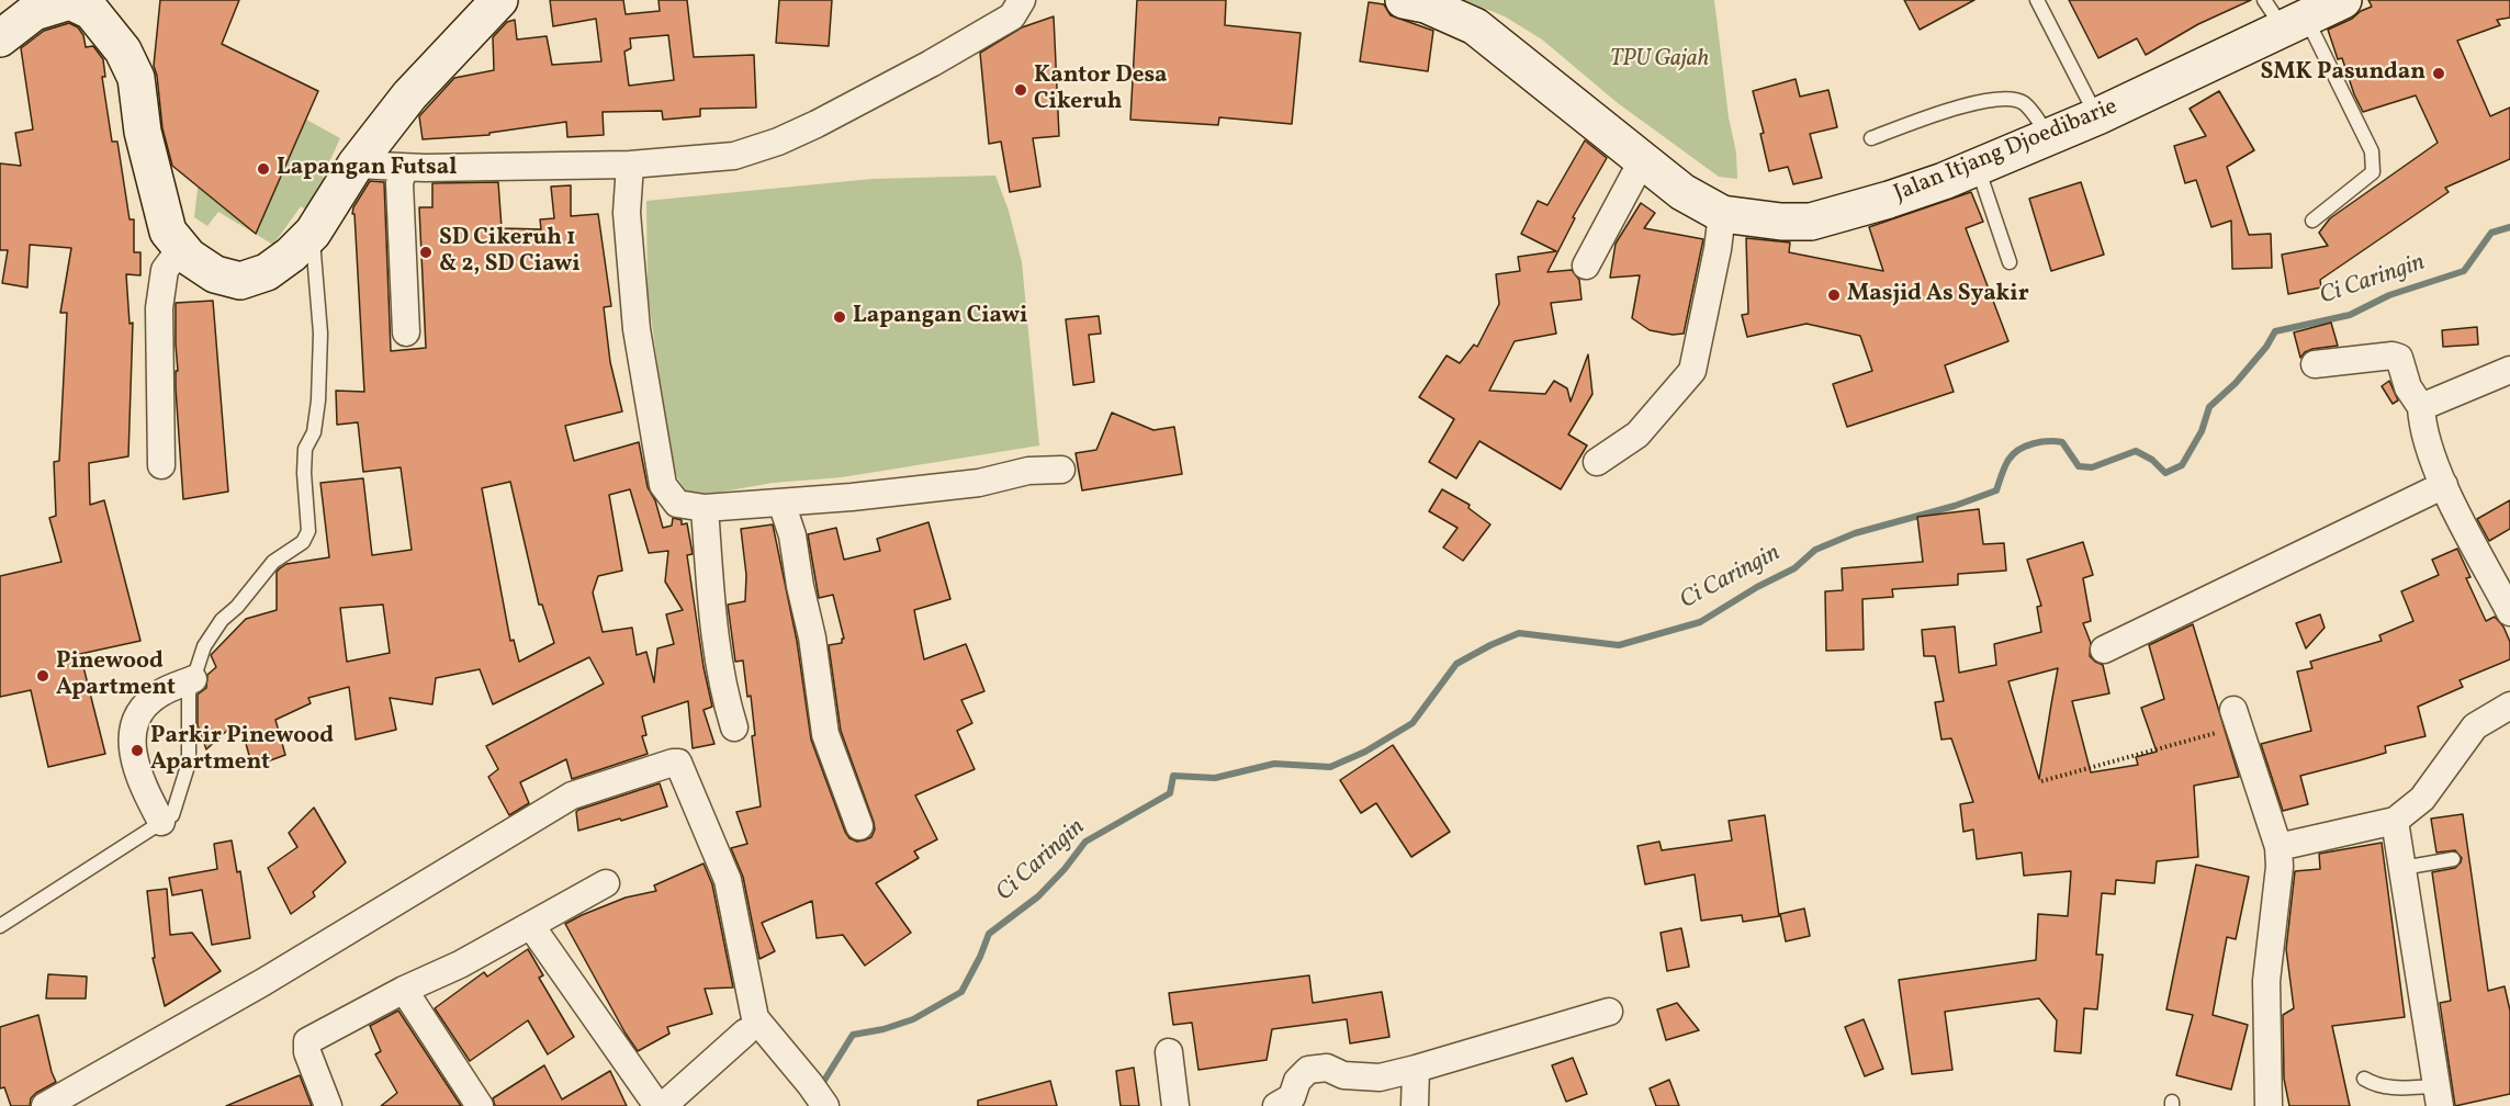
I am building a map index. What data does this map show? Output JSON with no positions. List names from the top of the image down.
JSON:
{
  "streets": {
    "main road": ["Jalan Itjang Djoedibarie"]
  },
  "water": ["Ci Caringin"],
  "parks": ["TPU Gajah"],
  "places": [
    "SMK Pasundan",
    "Kantor Desa Cikeruh",
    "Lapangan Futsal",
    "SD Cikeruh 1 & 2, SD Ciawi",
    "Masjid As Syakir",
    "Lapangan Ciawi",
    "Pinewood Apartment",
    "Parkir Pinewood Apartment"
  ]
}
